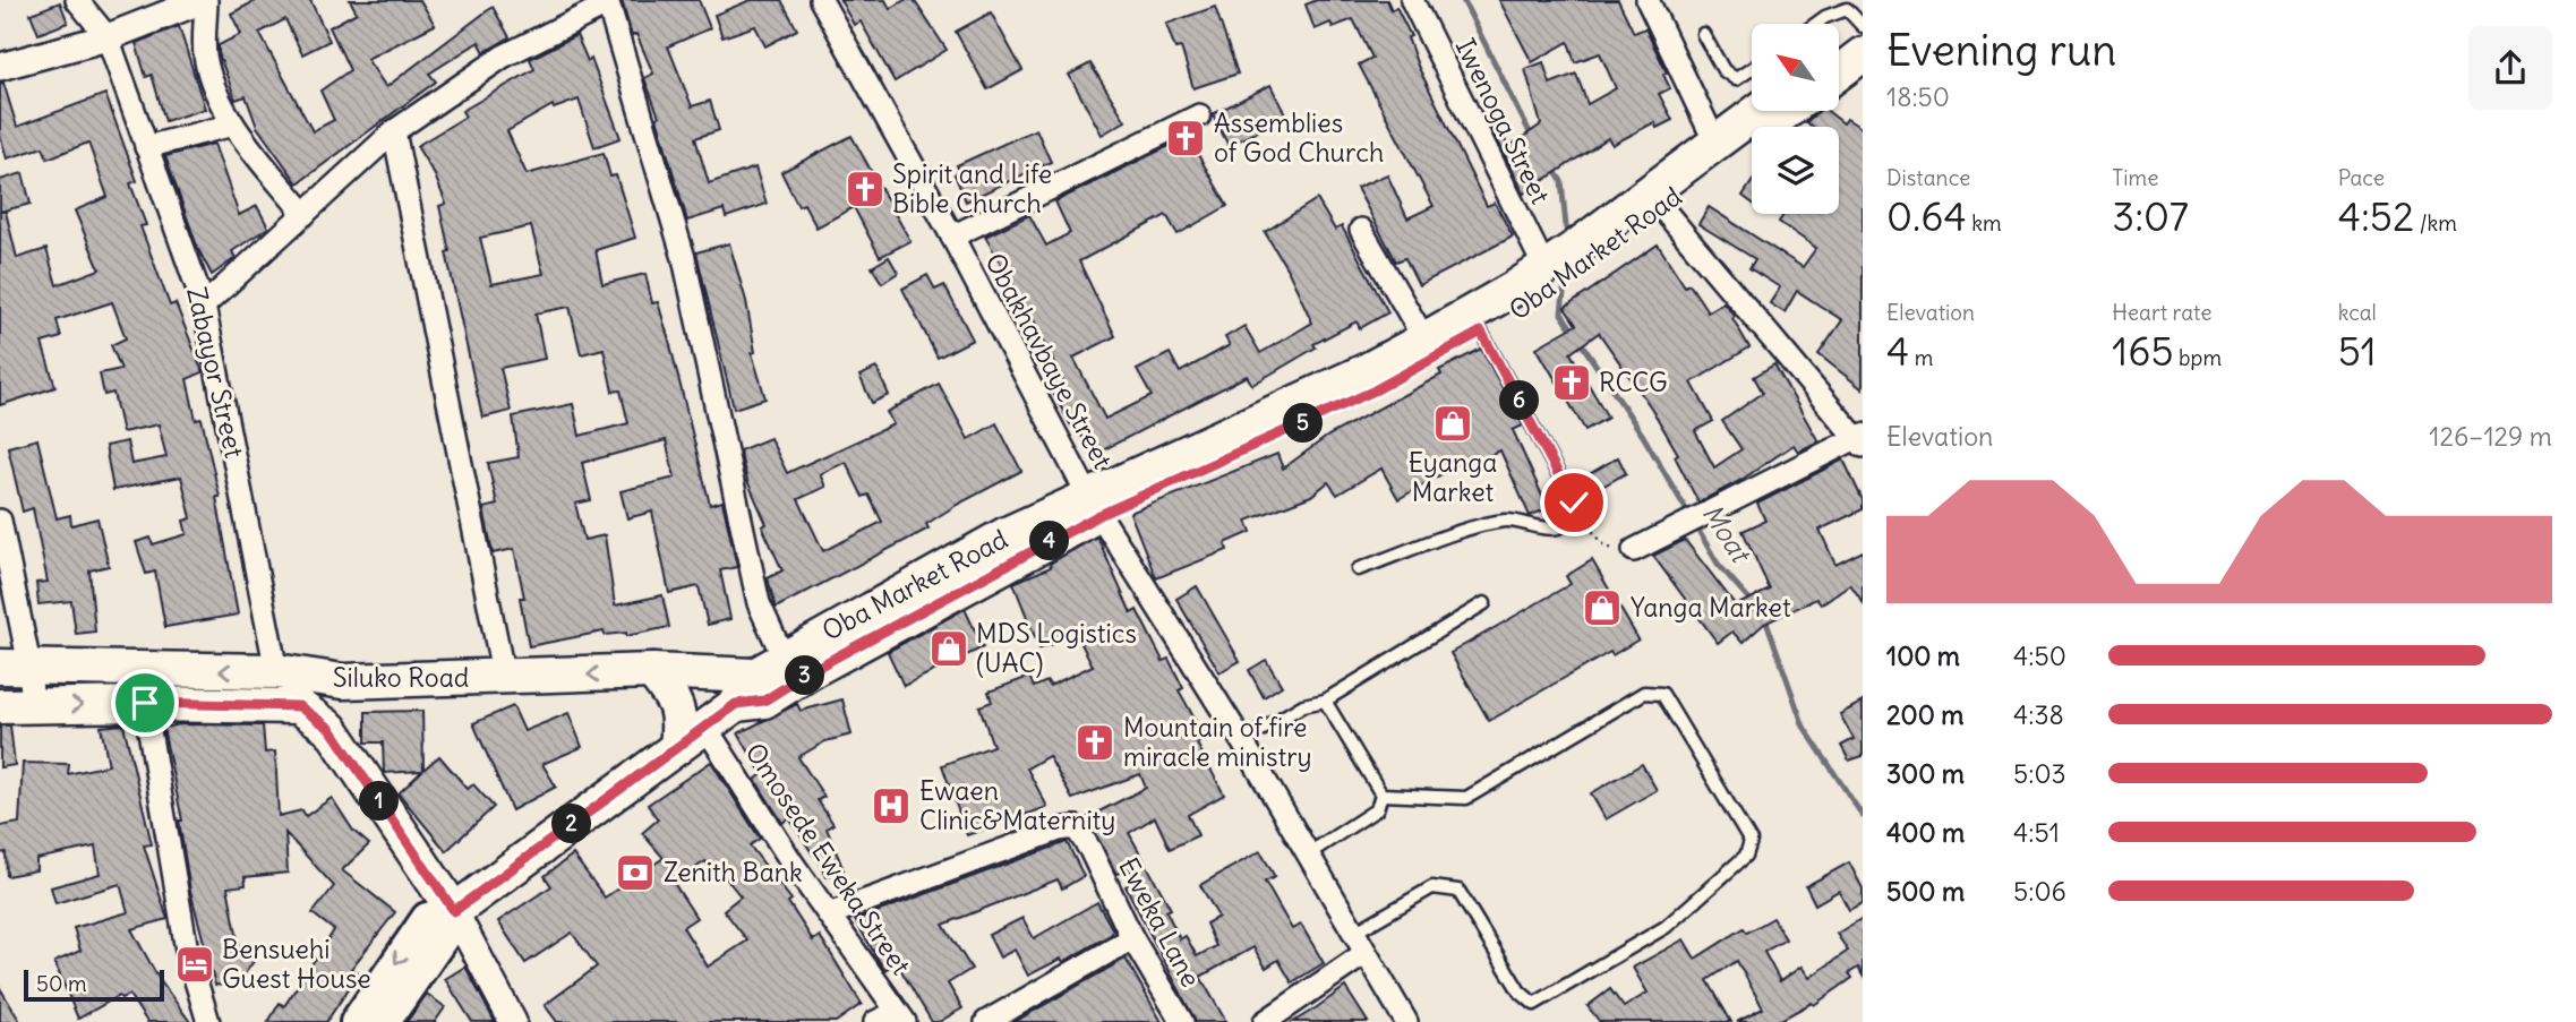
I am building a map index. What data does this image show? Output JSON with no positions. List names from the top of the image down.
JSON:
{
  "streets": {
    "main road": ["Oba Market Road", "Siluko Road"],
    "street": [
      "Iwenoga Street",
      "Obakhavbaye Street",
      "Zabayor Street",
      "Omosede Eweka Street",
      "Eweka Lane"
    ]
  },
  "crossings": [
    ["Iwenoga Street", "Oba Market Road"],
    ["Oba Market Road", "Obakhavbaye Street"],
    ["Oba Market Road", "Siluko Road"],
    ["Zabayor Street", "Siluko Road"],
    ["Omosede Eweka Street", "Eweka Lane"]
  ],
  "water": ["Moat"],
  "places": {
    "church": [
      "Assemblies of God Church",
      "Spirit and Life Bible Church",
      "RCCG",
      "Mountain of fire miracle ministry"
    ],
    "shop": ["Eyanga Market", "Yanga Market", "MDS Logistics (UAC)"],
    "hospital": ["Ewaen Clinic&Maternity"],
    "bank": ["Zenith Bank"],
    "hotel": ["Bensuehi Guest House"]
  },
  "scale_bar": "50 m",
  "north": "top left",
  "page": {
    "heading": ["Evening run", "18:50"],
    "stats": [
      ["Distance", "0.64 km"],
      ["Time", "3:07"],
      ["Pace", "4:52 /km"],
      ["Elevation", "4 m"],
      ["Heart rate", "165 bpm"],
      ["kcal", "51"]
    ],
    "pins": [
      "6",
      "5",
      "4",
      "3",
      "1",
      "2"
    ],
    "chart": ["Elevation", "126–129 m"],
    "list": [
      {
        "name": "100 m",
        "note": "4:50"
      },
      {
        "name": "200 m",
        "note": "4:38"
      },
      {
        "name": "300 m",
        "note": "5:03"
      },
      {
        "name": "400 m",
        "note": "4:51"
      },
      {
        "name": "500 m",
        "note": "5:06"
      }
    ],
    "scale": "50 m"
  }
}
